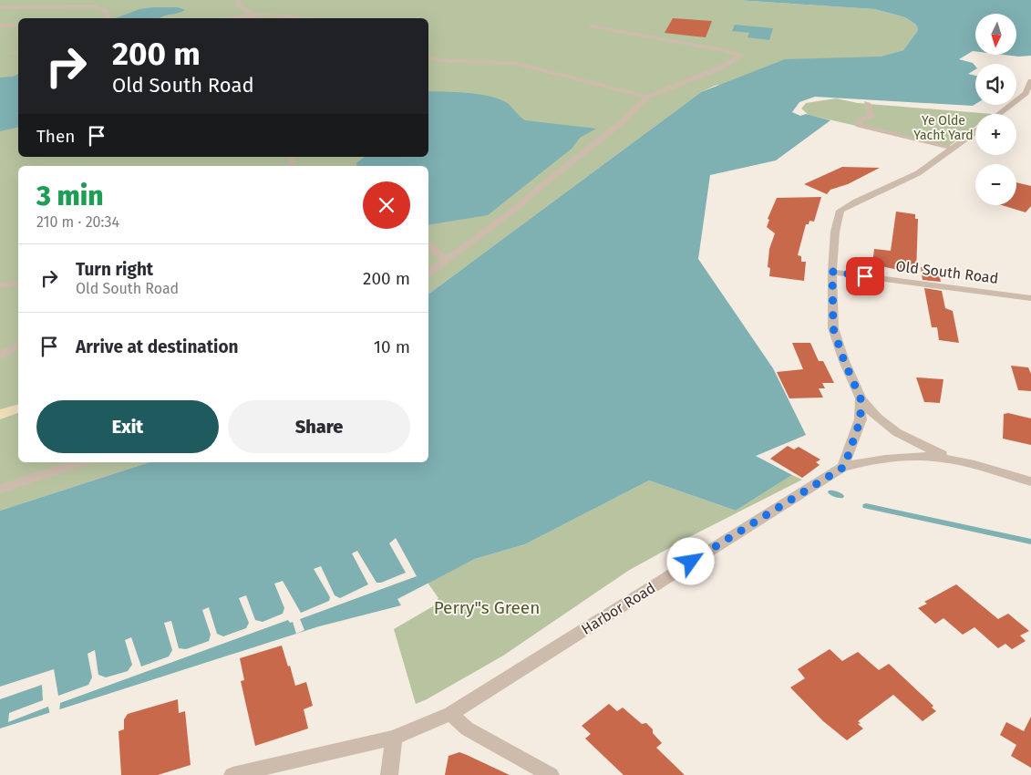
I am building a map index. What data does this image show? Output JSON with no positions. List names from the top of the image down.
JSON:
{
  "streets": {
    "street": ["Old South Road", "Harbor Road"]
  },
  "parks": ["Ye Olde Yacht Yard", "Perry\"s Green"],
  "north": "bottom",
  "page": {
    "map_buttons": ["+", "−"],
    "turn": ["200 m", "Old South Road"],
    "then": "Then",
    "heading": ["3 min", "210 m · 20:34"],
    "list": [
      {
        "name": "Turn right",
        "note": "Old South Road",
        "value": "200 m"
      },
      {
        "name": "Arrive at destination",
        "value": "10 m"
      }
    ],
    "buttons": ["Exit", "Share"]
  }
}
